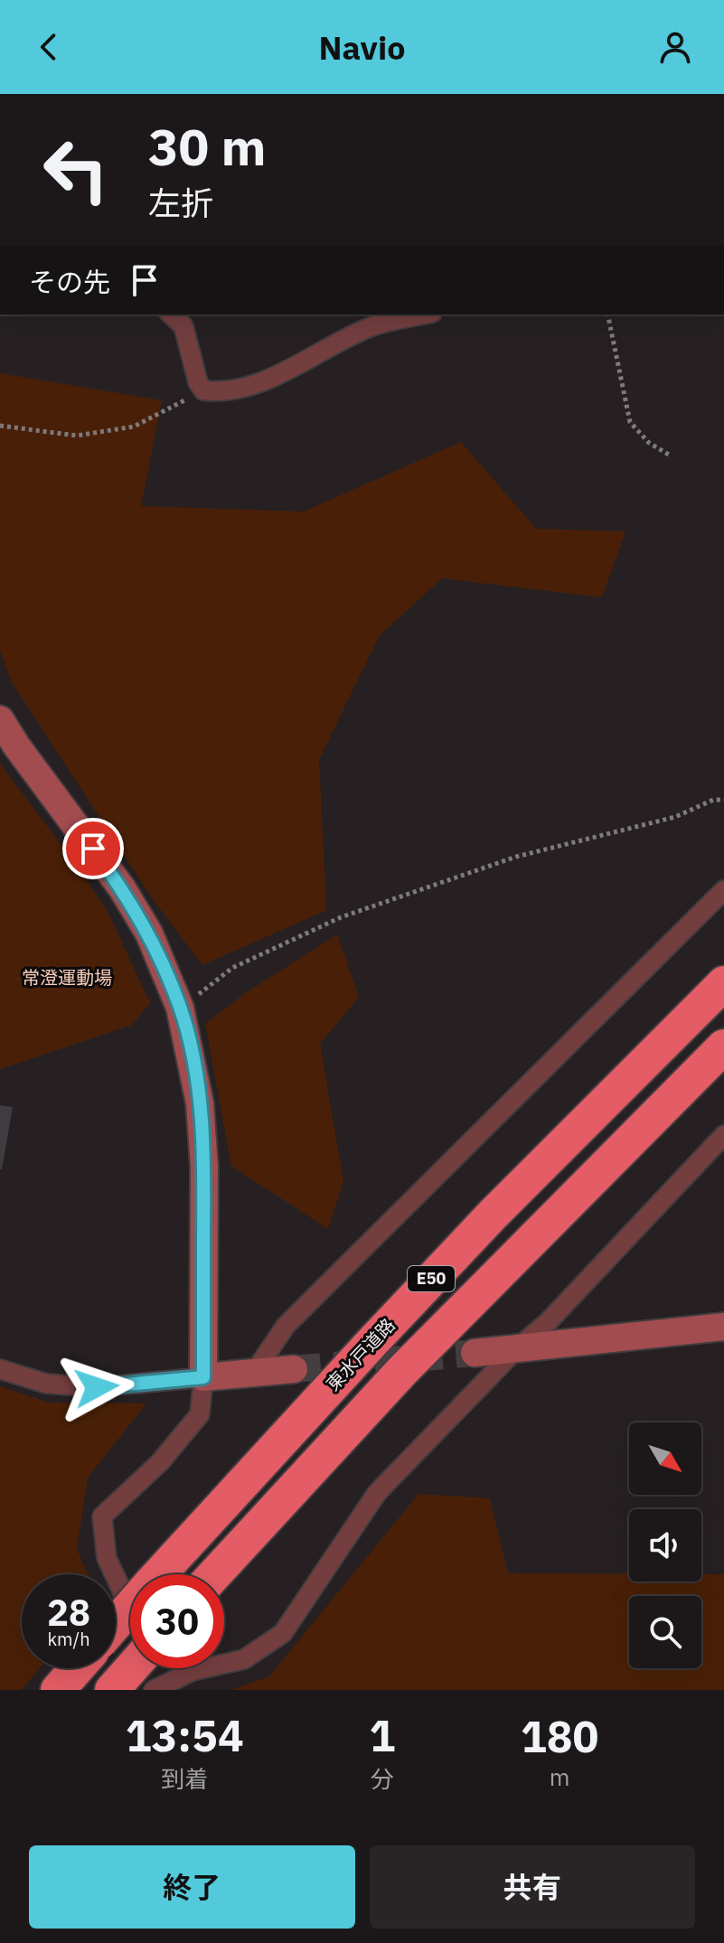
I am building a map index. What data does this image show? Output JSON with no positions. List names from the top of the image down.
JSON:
{
  "streets": {
    "highway": ["E50", "東水戸道路"]
  },
  "parks": ["常澄運動場"],
  "north": "bottom right",
  "page": {
    "header": "Navio",
    "turn": ["30 m", "左折"],
    "then": "その先",
    "speed": "28 km/h",
    "limit": "30",
    "eta": [
      "13:54",
      "到着",
      "1",
      "分",
      "180",
      "m"
    ],
    "buttons": ["終了", "共有"]
  }
}
